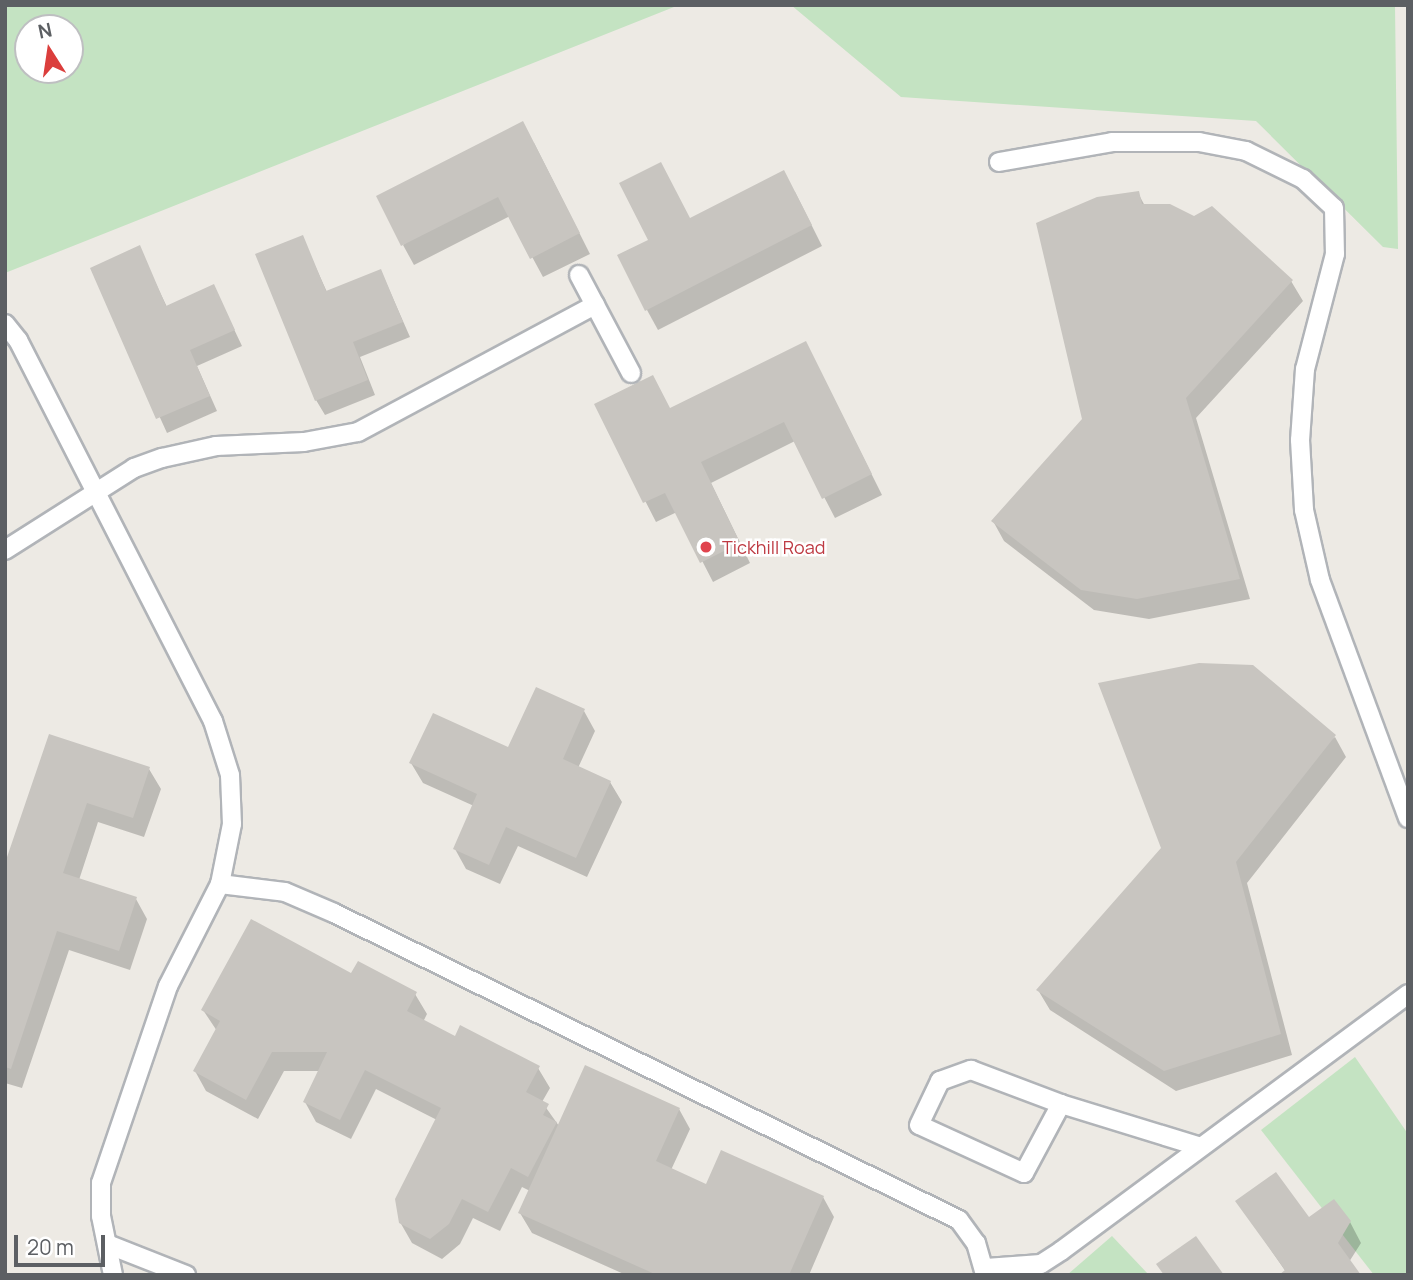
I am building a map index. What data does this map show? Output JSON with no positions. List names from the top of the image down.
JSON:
{
  "places": ["Tickhill Road"],
  "scale_bar": "20 m",
  "north": "top"
}
